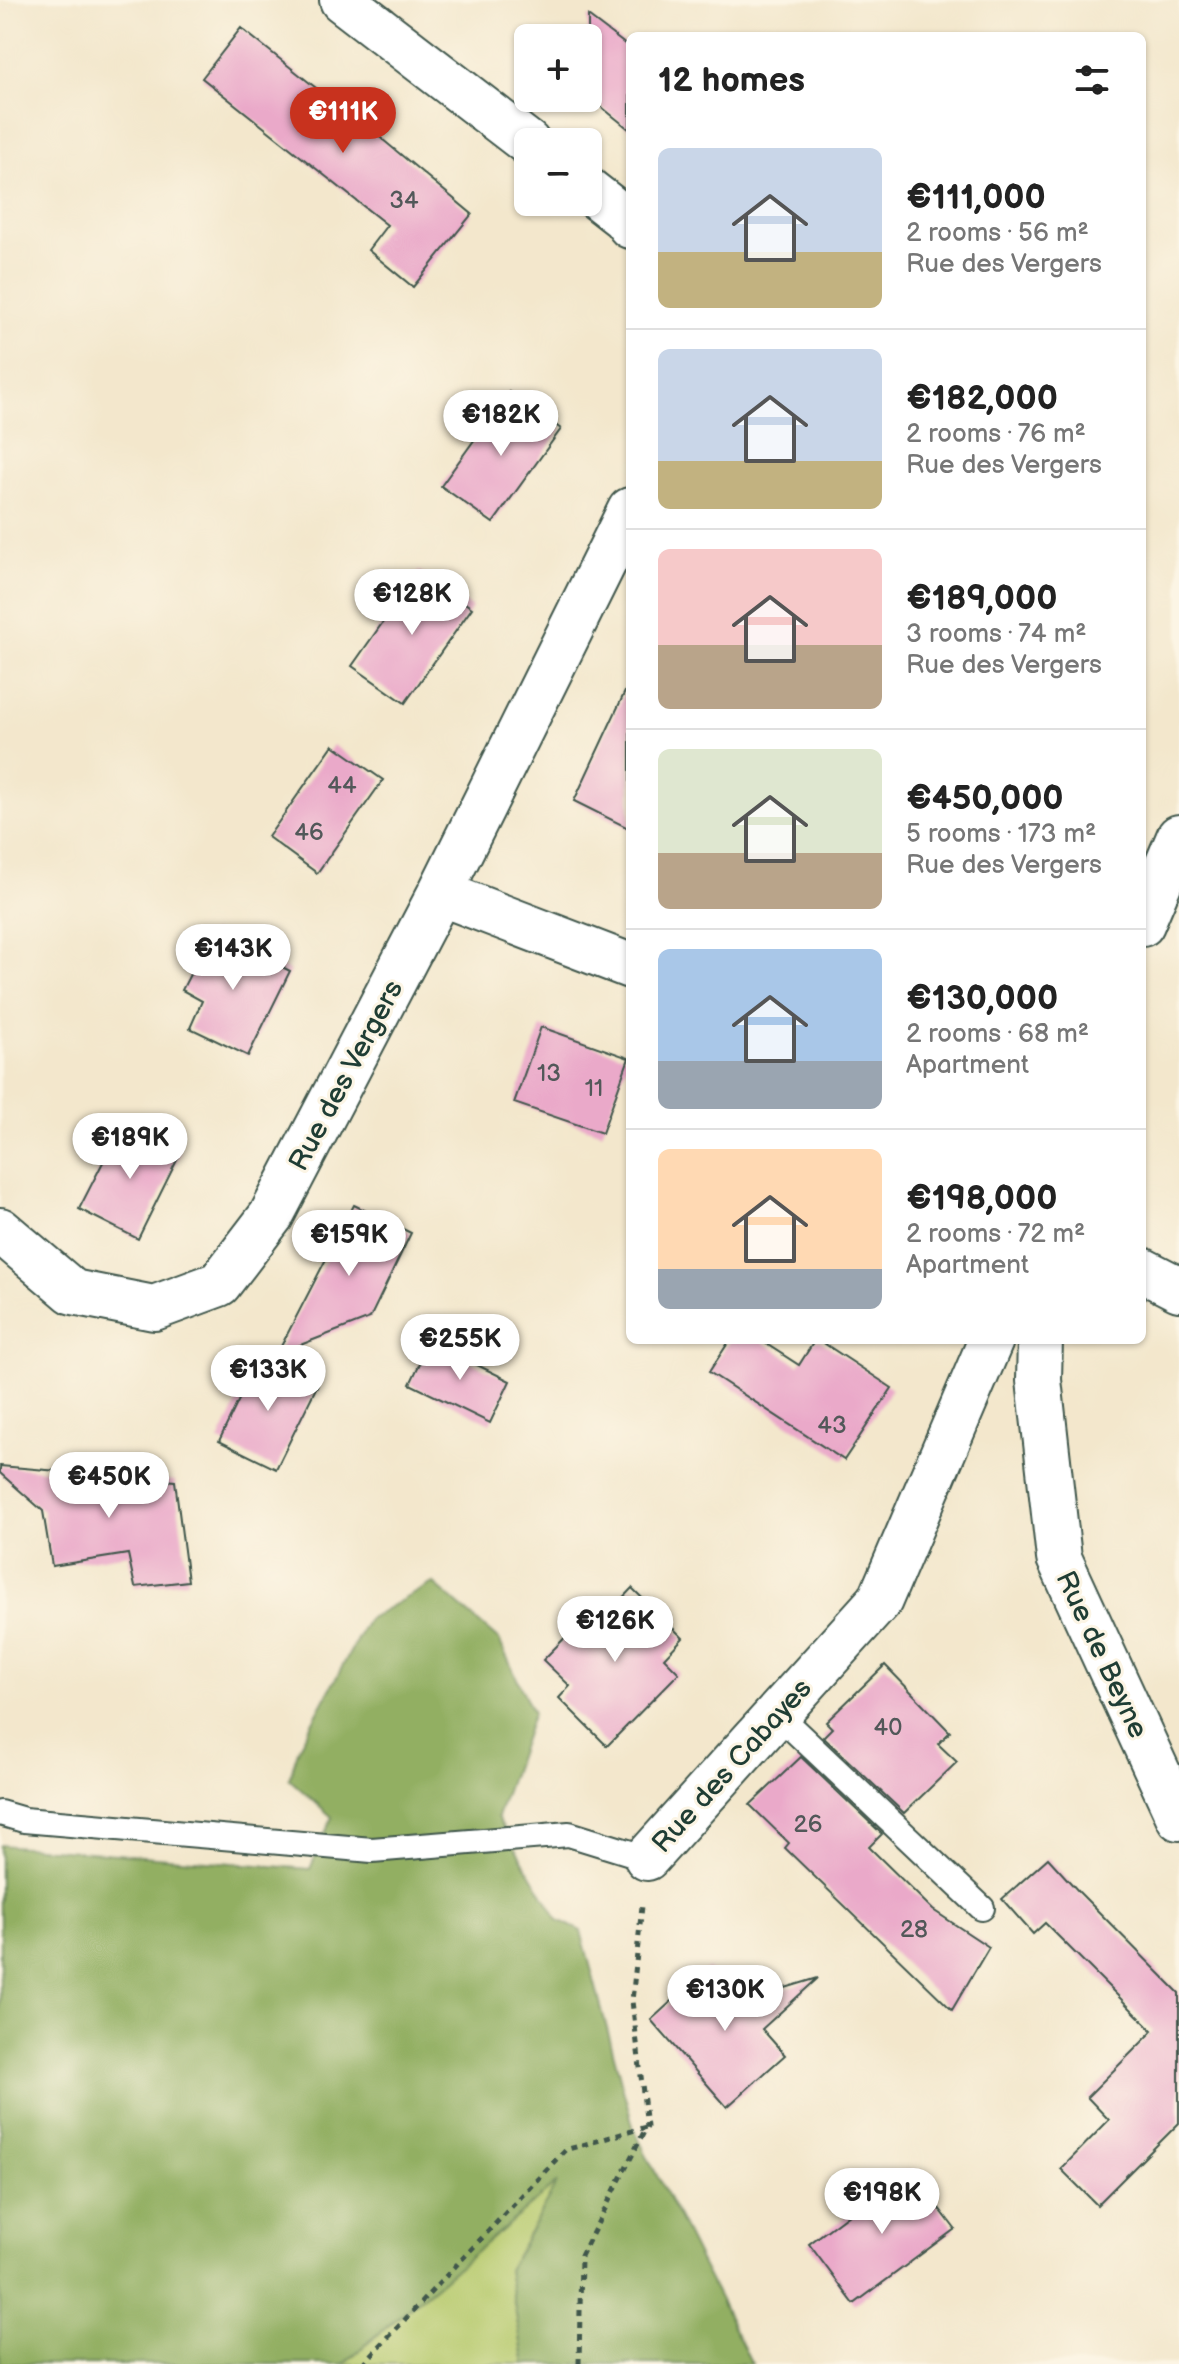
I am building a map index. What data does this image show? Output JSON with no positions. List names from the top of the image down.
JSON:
{
  "streets": {
    "street": ["Rue des Vergers", "Rue de Beyne", "Rue des Cabayes"]
  },
  "house_numbers": [
    "34",
    "44",
    "46",
    "13",
    "11",
    "43",
    "40",
    "26",
    "28"
  ],
  "page": {
    "map_buttons": ["+", "−"],
    "heading": "12 homes",
    "price": [
      "€111K",
      "€182K",
      "€128K",
      "€143K",
      "€189K",
      "€159K",
      "€255K",
      "€133K",
      "€450K",
      "€126K",
      "€130K",
      "€198K"
    ],
    "list": [
      {
        "name": "€111,000",
        "note": "2 rooms · 56 m² · Rue des Vergers"
      },
      {
        "name": "€182,000",
        "note": "2 rooms · 76 m² · Rue des Vergers"
      },
      {
        "name": "€189,000",
        "note": "3 rooms · 74 m² · Rue des Vergers"
      },
      {
        "name": "€450,000",
        "note": "5 rooms · 173 m² · Rue des Vergers"
      },
      {
        "name": "€130,000",
        "note": "2 rooms · 68 m² · Apartment"
      },
      {
        "name": "€198,000",
        "note": "2 rooms · 72 m² · Apartment"
      }
    ]
  }
}
